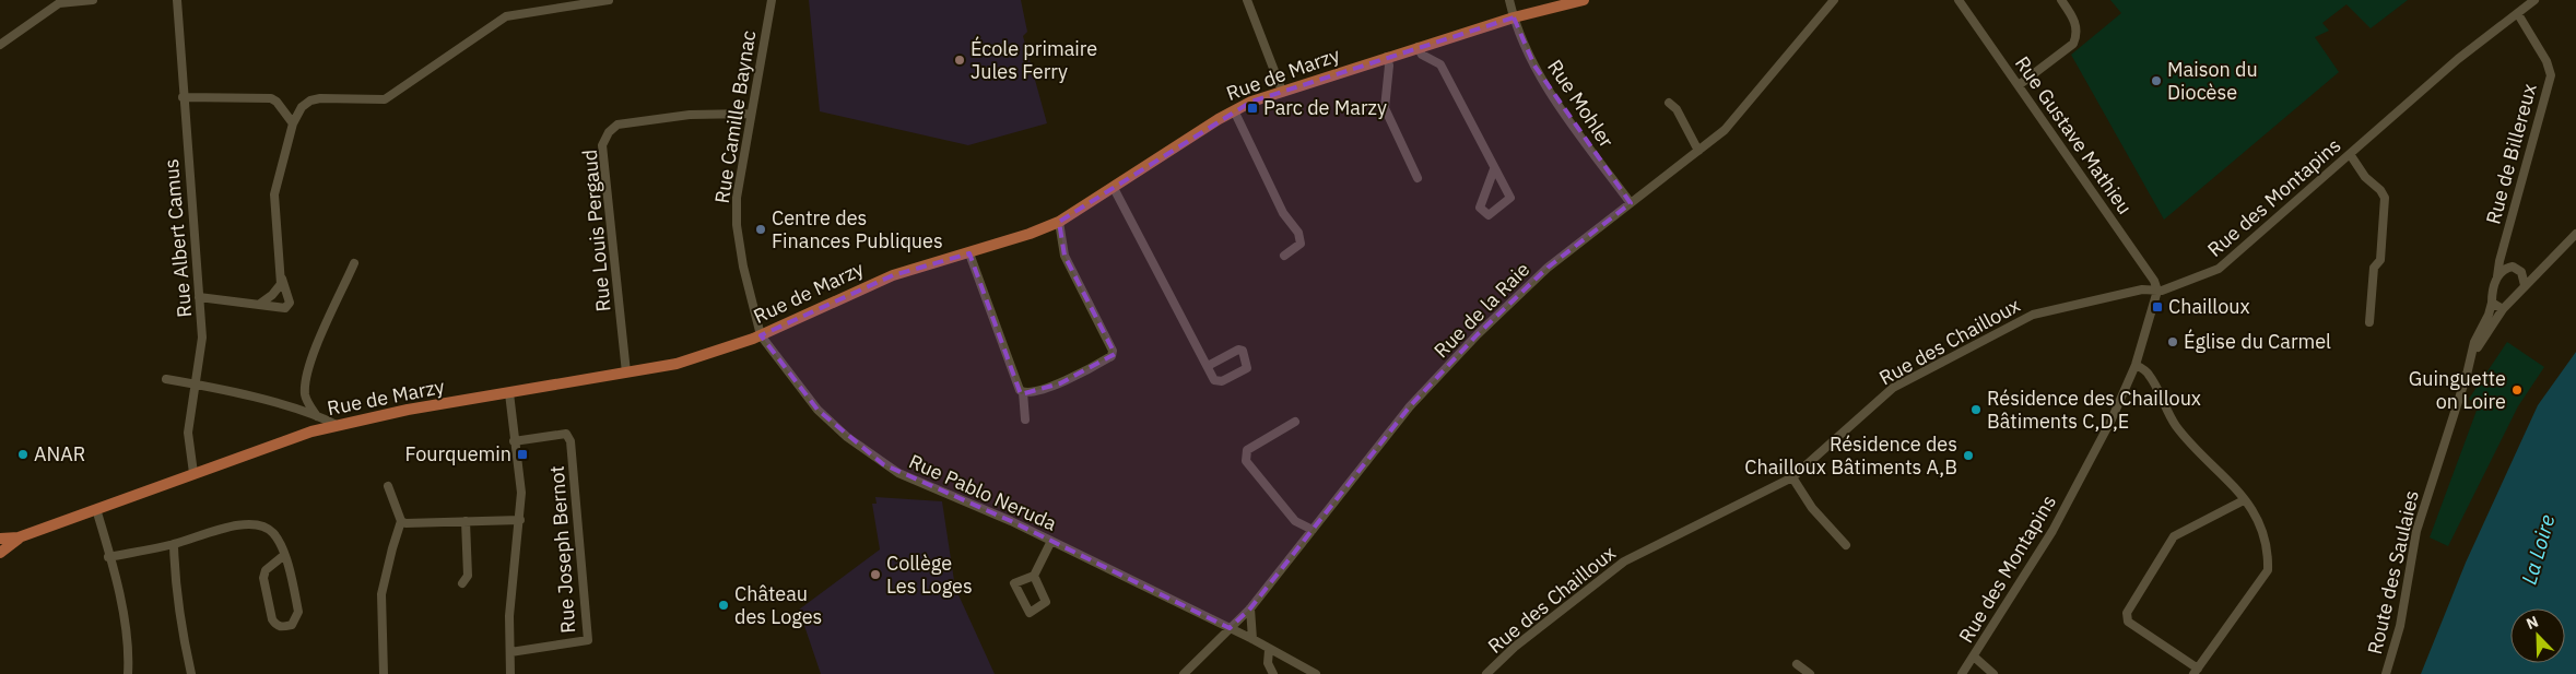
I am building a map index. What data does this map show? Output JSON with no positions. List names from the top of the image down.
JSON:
{
  "streets": {
    "main road": ["Rue de Marzy"],
    "street": [
      "Rue Mohler",
      "Rue Camille Baynac",
      "Rue Gustave Mathieu",
      "Rue de Billereux",
      "Rue des Montapins",
      "Rue Louis Pergaud",
      "Rue Albert Camus",
      "Rue de la Raie",
      "Rue des Chailloux",
      "Rue Pablo Neruda",
      "Rue Joseph Bernot",
      "Route des Saulaies"
    ]
  },
  "crossings": [
    ["Rue de Marzy", "Rue Mohler"],
    ["Rue de Marzy", "Rue Camille Baynac"],
    ["Rue de Marzy", "Rue Louis Pergaud"],
    ["Rue de Marzy", "Rue Albert Camus"],
    ["Rue de Marzy", "Rue Pablo Neruda"],
    ["Rue Mohler", "Rue de la Raie"],
    ["Rue Camille Baynac", "Rue Louis Pergaud"],
    ["Rue Camille Baynac", "Rue Pablo Neruda"],
    ["Rue Gustave Mathieu", "Rue des Montapins"],
    ["Rue Gustave Mathieu", "Rue des Chailloux"],
    ["Rue de Billereux", "Rue des Montapins"],
    ["Rue de Billereux", "Route des Saulaies"],
    ["Rue des Montapins", "Rue des Chailloux"],
    ["Rue de la Raie", "Rue Pablo Neruda"]
  ],
  "water": ["La Loire"],
  "places": {
    "other": [
      "École primaire Jules Ferry",
      "Maison du Diocèse",
      "Centre des Finances Publiques",
      "Église du Carmel",
      "Guinguette on Loire",
      "Résidence des Chailloux Bâtiments C,D,E",
      "ANAR",
      "Résidence des Chailloux Bâtiments A,B",
      "Collège Les Loges",
      "Château des Loges"
    ],
    "transit": ["Parc de Marzy", "Chailloux", "Fourquemin"]
  },
  "north": "top left"
}
